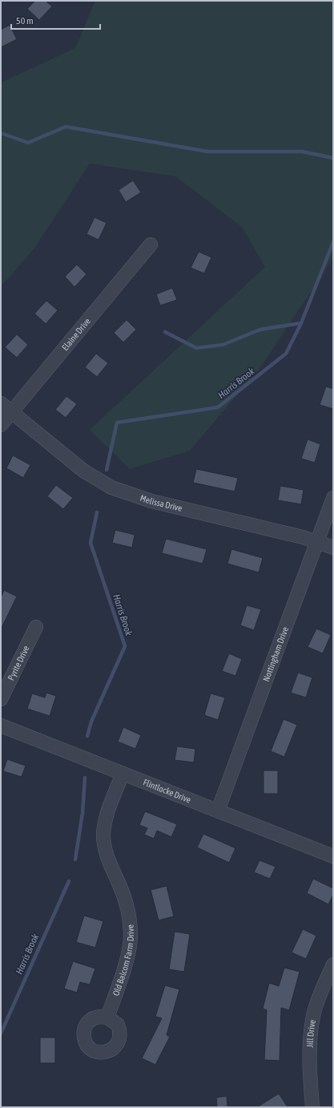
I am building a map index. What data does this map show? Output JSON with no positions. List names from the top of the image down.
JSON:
{
  "streets": {
    "street": [
      "Elaine Drive",
      "Melissa Drive",
      "Nottingham Drive",
      "Pyrite Drive",
      "Flintlocke Drive",
      "Old Balcom Farm Drive",
      "Jill Drive"
    ]
  },
  "crossings": [
    ["Elaine Drive", "Melissa Drive"],
    ["Melissa Drive", "Nottingham Drive"],
    ["Nottingham Drive", "Flintlocke Drive"],
    ["Flintlocke Drive", "Old Balcom Farm Drive"]
  ],
  "water": ["Harris Brook"],
  "scale_bar": "50 m"
}
